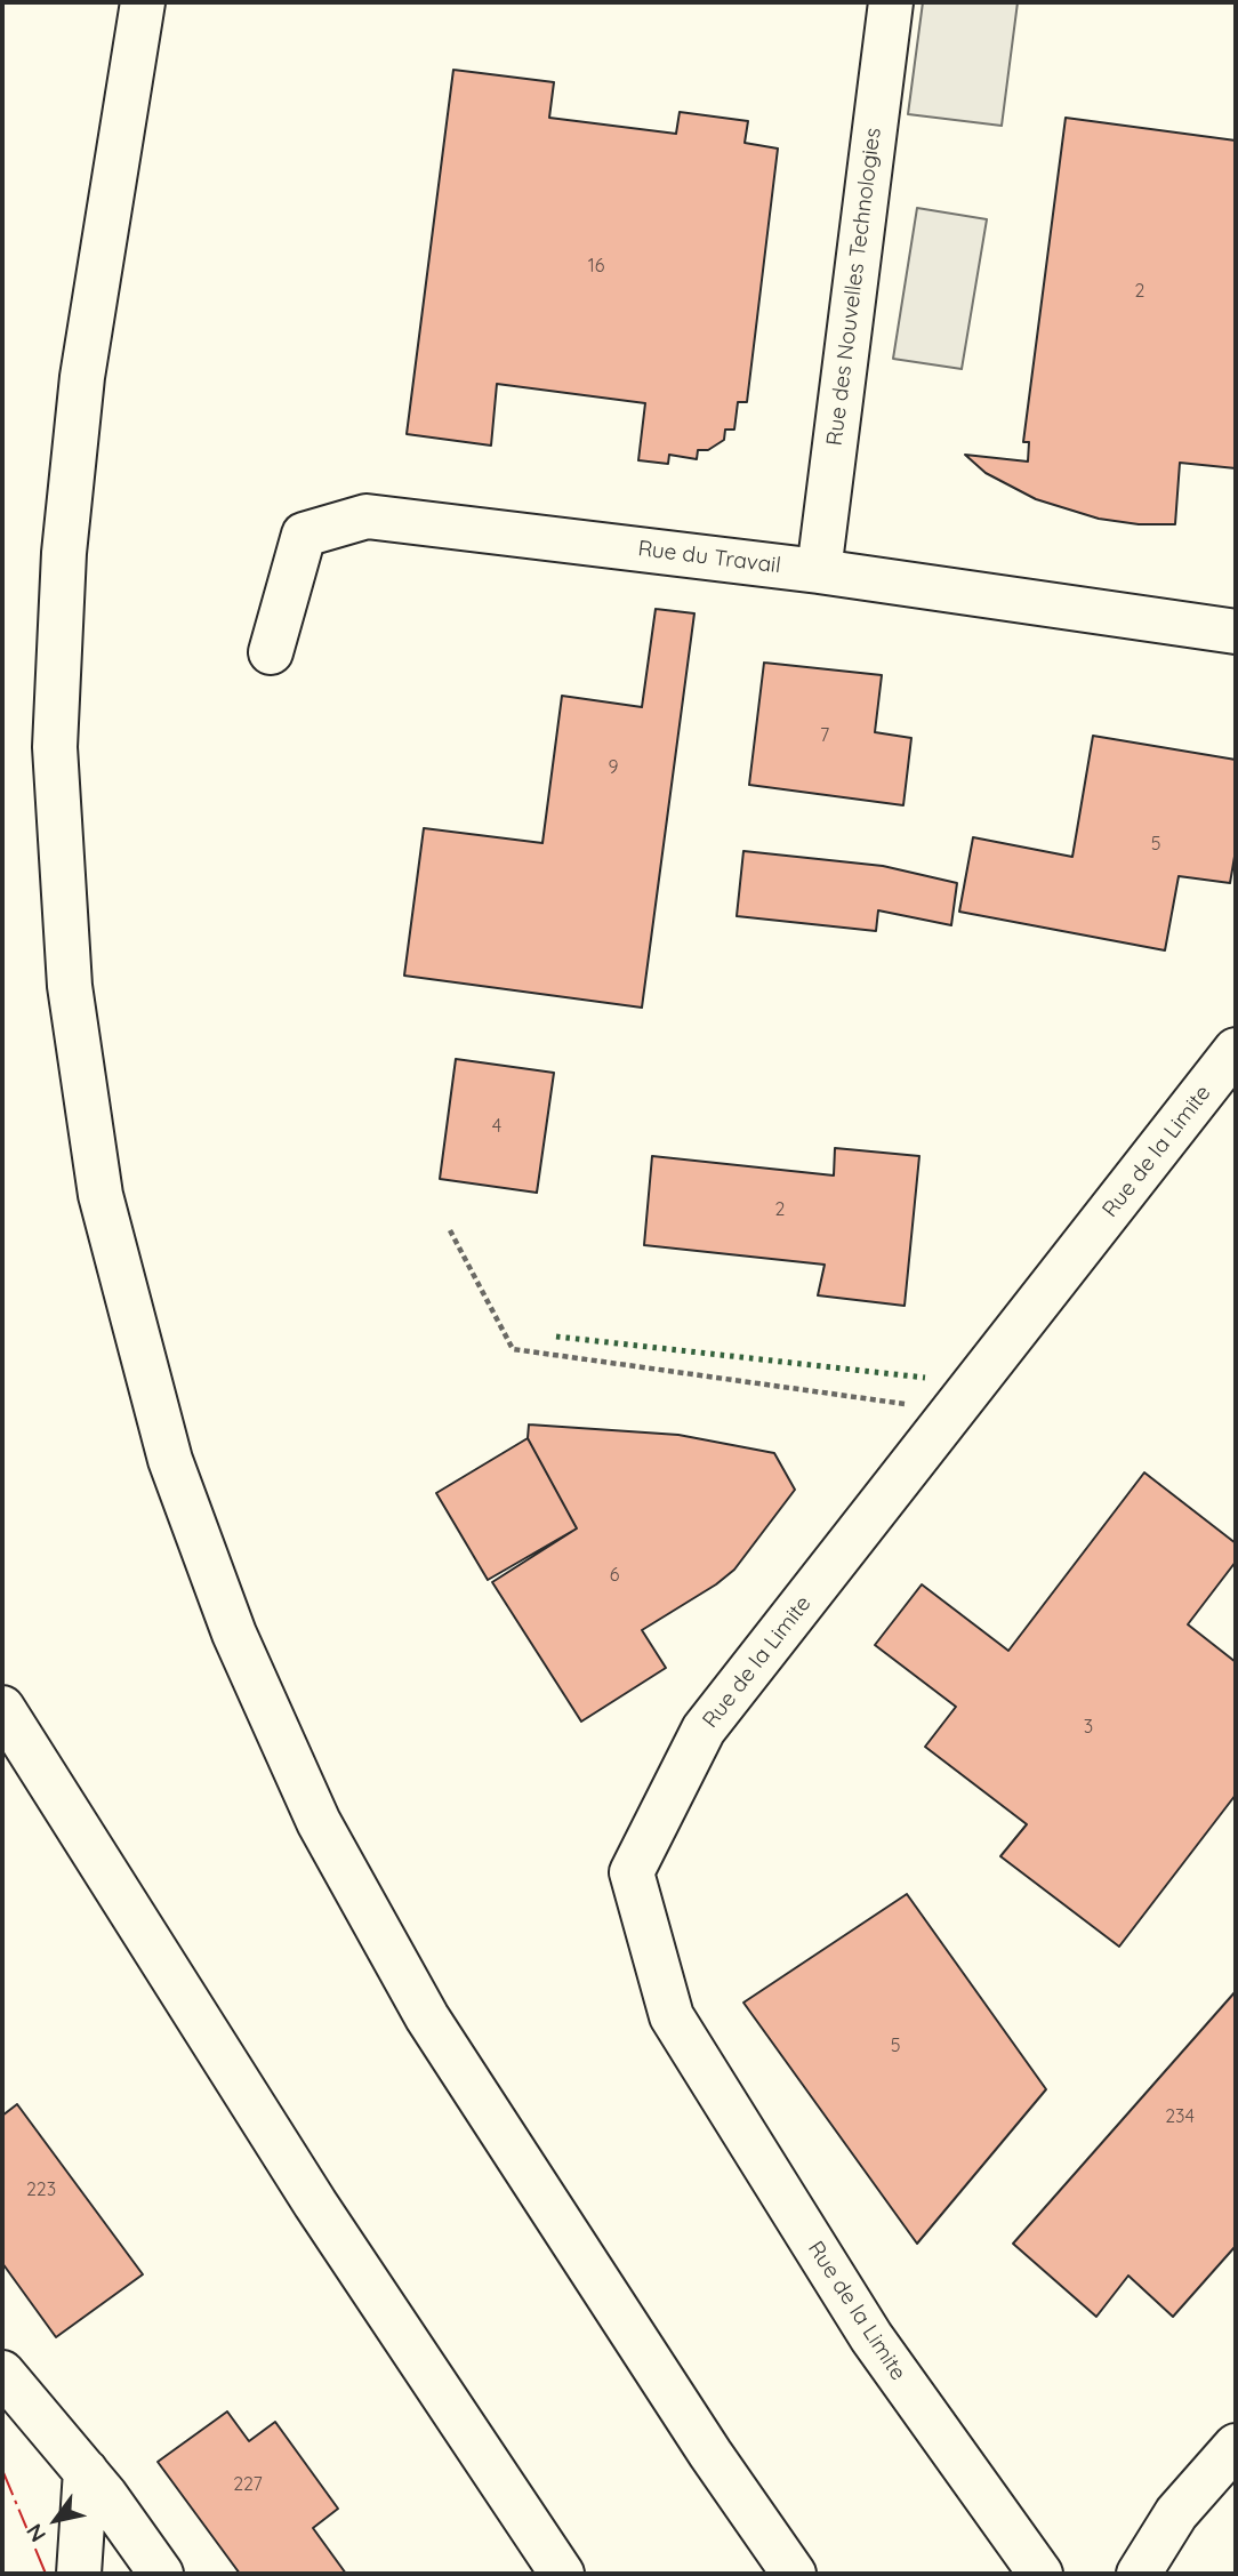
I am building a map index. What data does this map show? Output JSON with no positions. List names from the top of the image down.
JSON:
{
  "streets": {
    "main road": ["Rue des Nouvelles Technologies", "Rue du Travail", "Rue de la Limite"]
  },
  "crossings": [
    ["Rue des Nouvelles Technologies", "Rue du Travail"]
  ],
  "house_numbers": [
    "16",
    "2",
    "7",
    "9",
    "5",
    "4",
    "2",
    "6",
    "3",
    "5",
    "234",
    "223",
    "227"
  ],
  "north": "bottom left"
}
